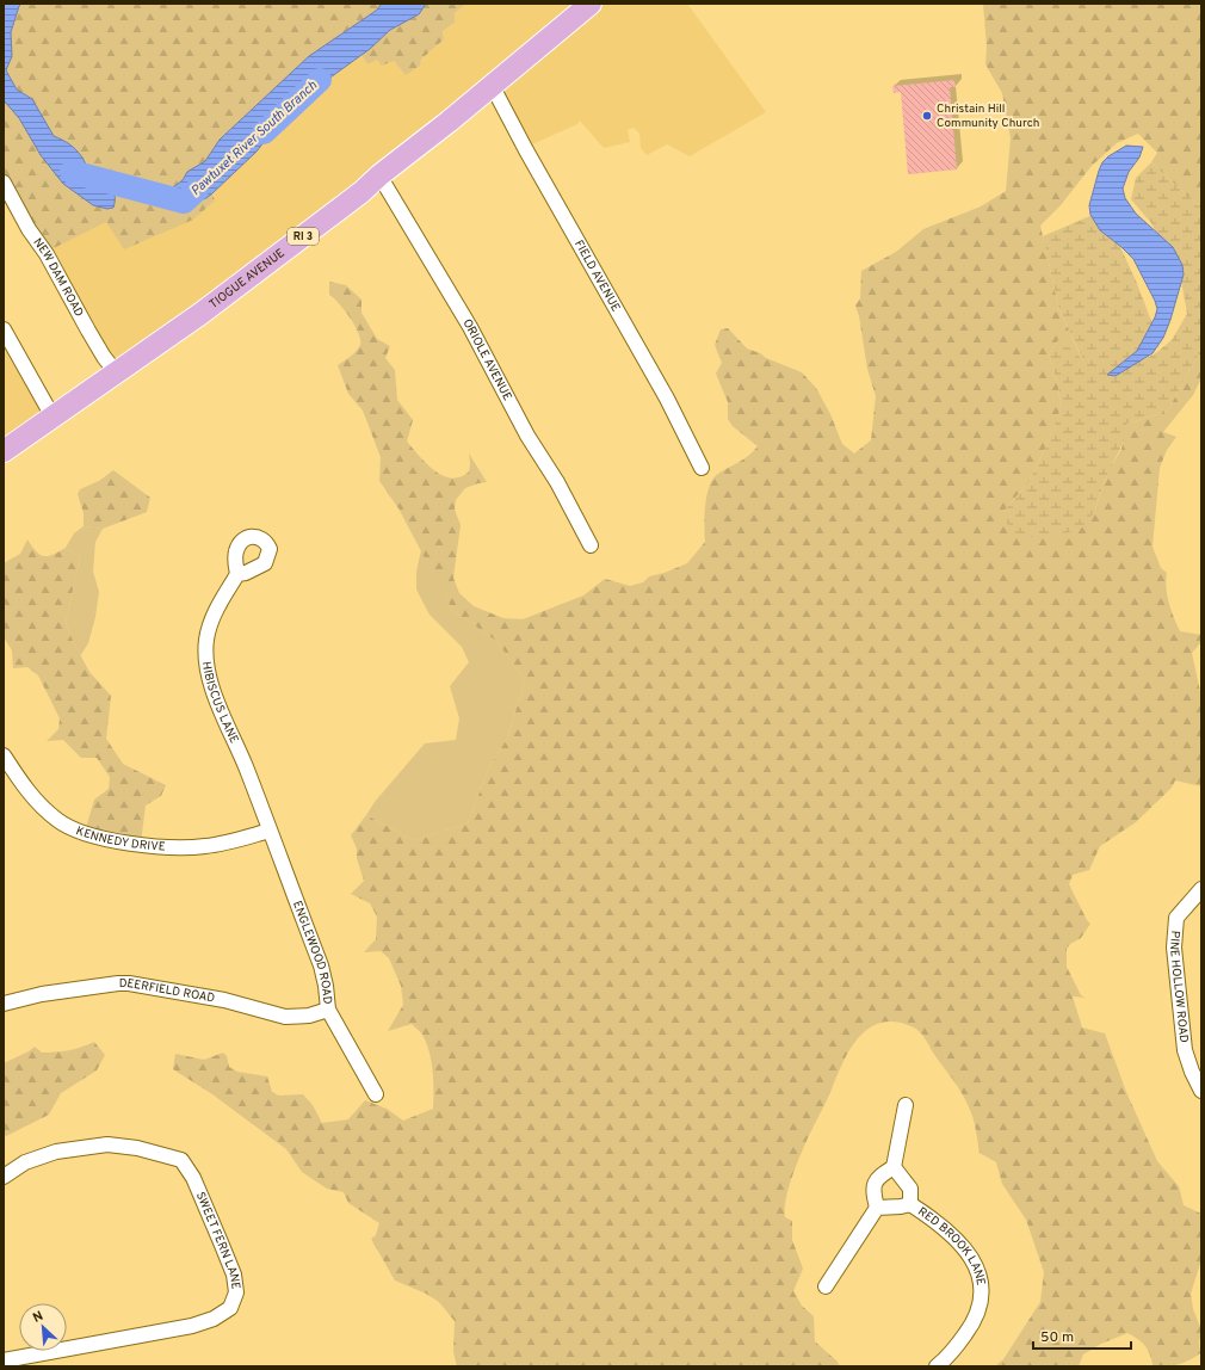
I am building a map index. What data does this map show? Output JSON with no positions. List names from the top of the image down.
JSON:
{
  "streets": {
    "main road": ["RI 3", "TIOGUE AVENUE"],
    "street": [
      "FIELD AVENUE",
      "NEW DAM ROAD",
      "ORIOLE AVENUE",
      "HIBISCUS LANE",
      "KENNEDY DRIVE",
      "ENGLEWOOD ROAD",
      "PINE HOLLOW ROAD",
      "DEERFIELD ROAD",
      "SWEET FERN LANE",
      "RED BROOK LANE"
    ]
  },
  "crossings": [
    ["FIELD AVENUE", "TIOGUE AVENUE"],
    ["NEW DAM ROAD", "TIOGUE AVENUE"],
    ["TIOGUE AVENUE", "ORIOLE AVENUE"],
    ["HIBISCUS LANE", "KENNEDY DRIVE"],
    ["HIBISCUS LANE", "ENGLEWOOD ROAD"],
    ["KENNEDY DRIVE", "ENGLEWOOD ROAD"],
    ["ENGLEWOOD ROAD", "DEERFIELD ROAD"]
  ],
  "water": ["Pawtuxet River South Branch"],
  "places": ["Christain Hill Community Church"],
  "scale_bar": "50 m",
  "north": "top left"
}
